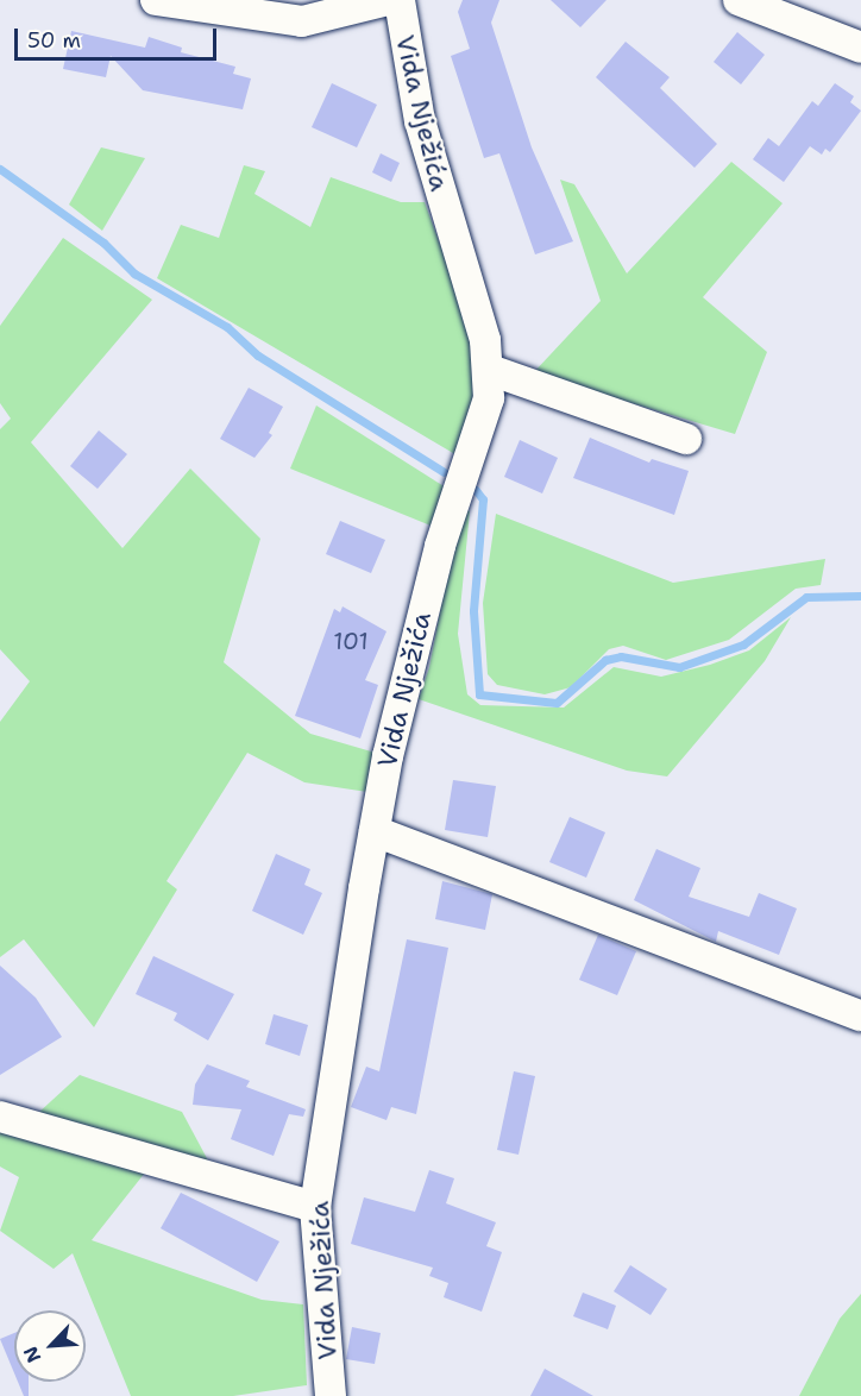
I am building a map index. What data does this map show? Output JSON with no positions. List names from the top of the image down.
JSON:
{
  "streets": {
    "street": ["Vida Nježića"]
  },
  "house_numbers": ["101"],
  "scale_bar": "50 m",
  "north": "bottom left"
}
